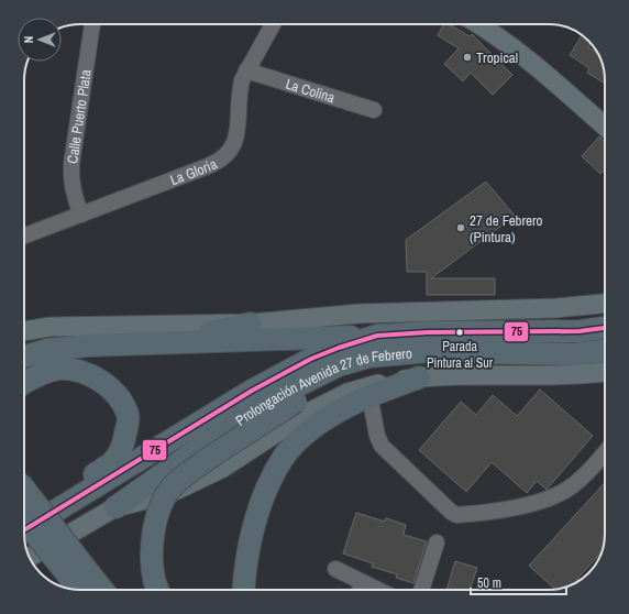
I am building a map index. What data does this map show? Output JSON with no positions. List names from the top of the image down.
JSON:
{
  "streets": {
    "highway": ["Prolongación Avenida 27 de Febrero"],
    "street": ["La Colina", "Calle Puerto Plata", "La Gloria"]
  },
  "crossings": [
    ["La Colina", "La Gloria"],
    ["Calle Puerto Plata", "La Gloria"]
  ],
  "places": ["Tropical", "27 de Febrero (Pintura)", "Parada Pintura al Sur"],
  "lines": ["transit line 75"],
  "scale_bar": "50 m",
  "north": "left"
}
